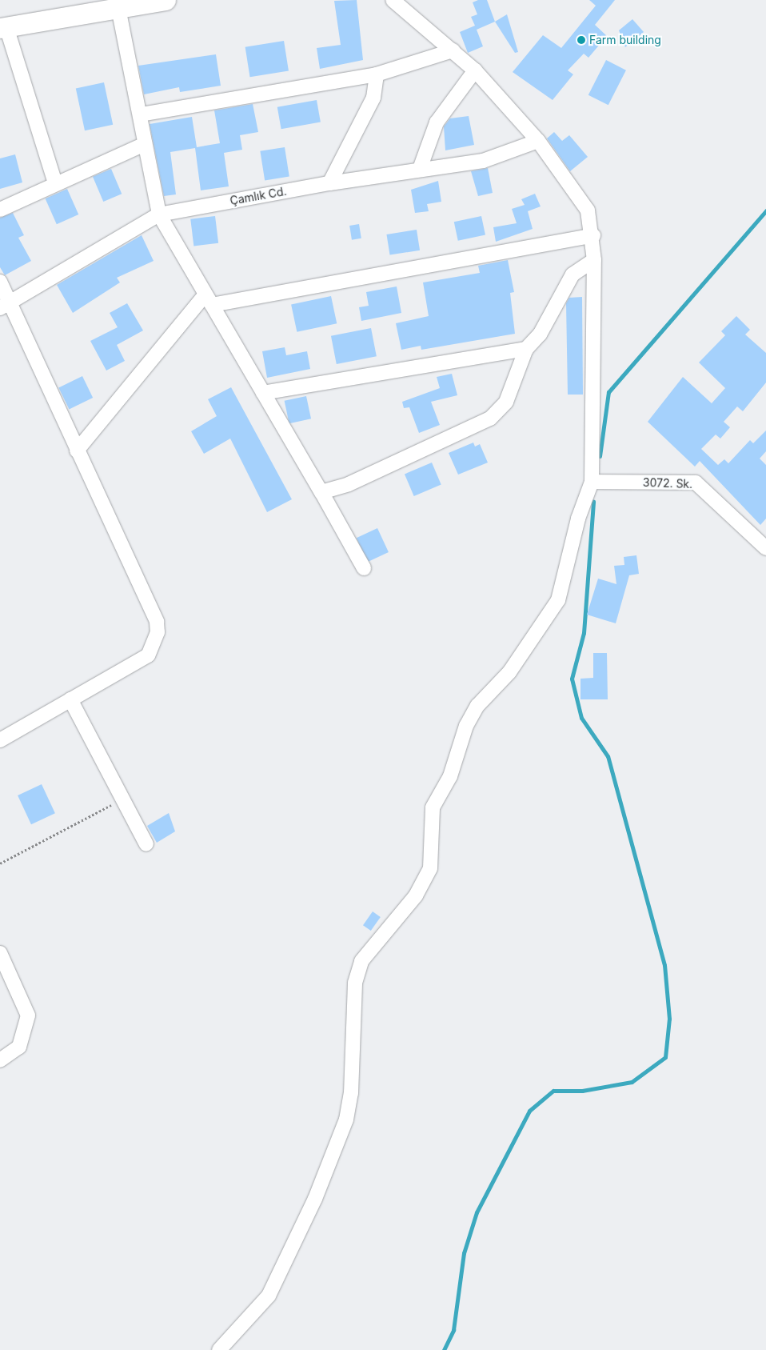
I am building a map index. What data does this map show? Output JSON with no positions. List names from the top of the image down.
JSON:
{
  "streets": {
    "street": ["Çamlık Cd.", "3072. Sk."]
  },
  "places": ["Farm building"]
}
